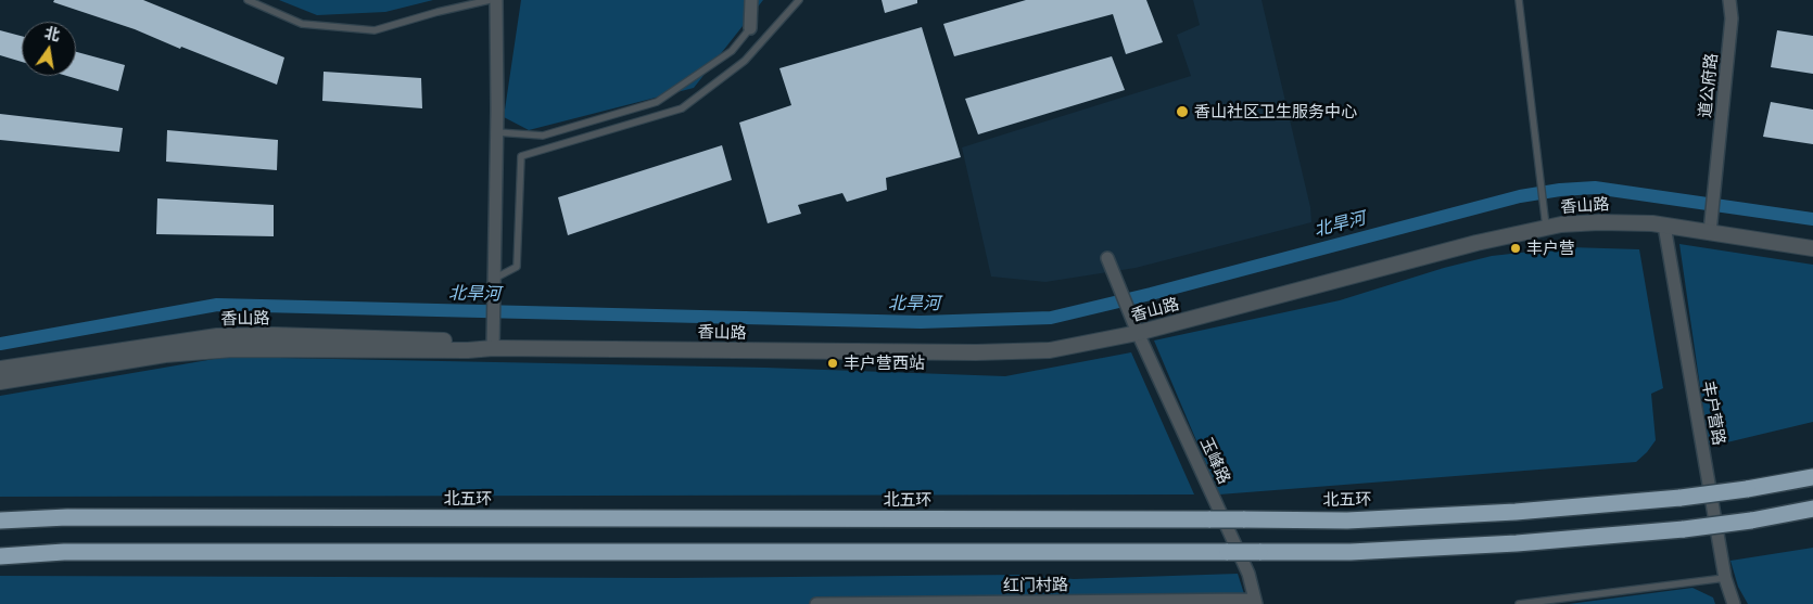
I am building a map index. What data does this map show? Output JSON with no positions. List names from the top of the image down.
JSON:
{
  "streets": {
    "highway": ["北五环"],
    "street": [
      "道公府路",
      "香山路",
      "丰户营路",
      "玉峰路",
      "红门村路"
    ]
  },
  "crossings": [
    ["道公府路", "香山路"],
    ["香山路", "丰户营路"],
    ["香山路", "玉峰路"],
    ["玉峰路", "红门村路"]
  ],
  "water": ["北旱河"],
  "places": ["香山社区卫生服务中心", "丰户营", "丰户营西站"],
  "north": "top"
}
